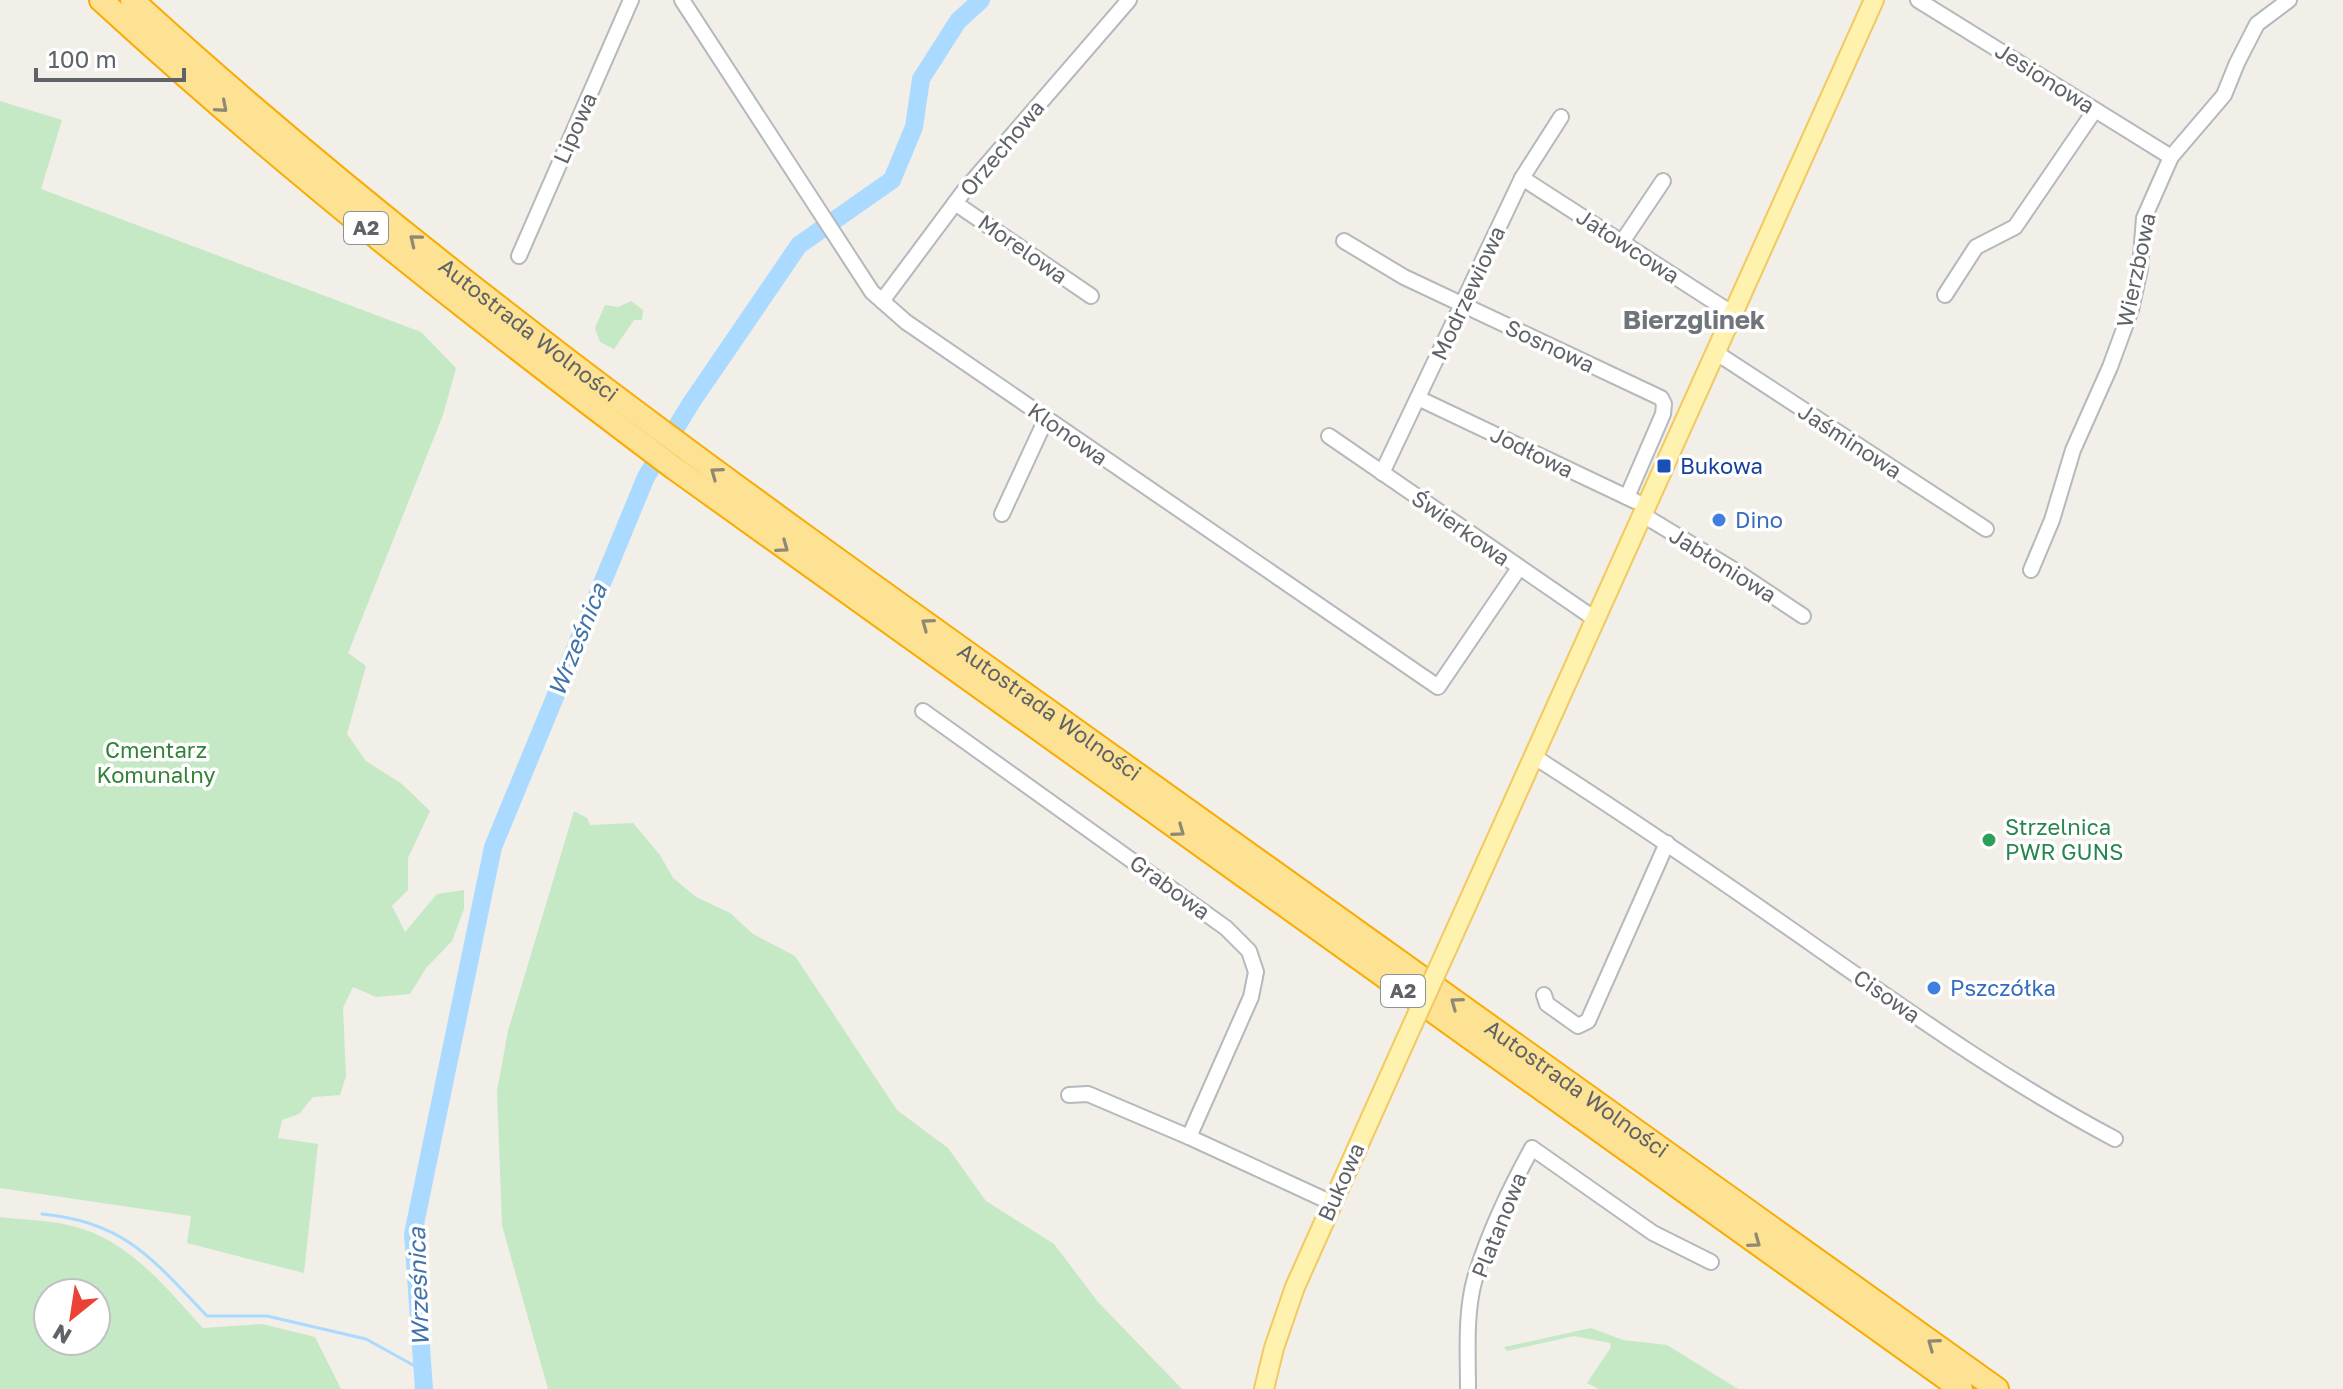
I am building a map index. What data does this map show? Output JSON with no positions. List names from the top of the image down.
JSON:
{
  "streets": {
    "highway": ["A2", "Autostrada Wolności"],
    "main road": ["Bukowa"],
    "street": [
      "Jesionowa",
      "Lipowa",
      "Orzechowa",
      "Jałowcowa",
      "Morelowa",
      "Wierzbowa",
      "Modrzewiowa",
      "Sosnowa",
      "Klonowa",
      "Jaśminowa",
      "Jodłowa",
      "Świerkowa",
      "Jabłoniowa",
      "Grabowa",
      "Cisowa",
      "Platanowa"
    ]
  },
  "crossings": [
    ["Jesionowa", "Wierzbowa"],
    ["Orzechowa", "Morelowa"],
    ["Orzechowa", "Klonowa"],
    ["Jałowcowa", "Modrzewiowa"],
    ["Modrzewiowa", "Sosnowa"],
    ["Modrzewiowa", "Jodłowa"],
    ["Modrzewiowa", "Świerkowa"],
    ["Sosnowa", "Jodłowa"],
    ["Klonowa", "Świerkowa"],
    ["Jodłowa", "Jabłoniowa"],
    ["Cisowa", "Bukowa"]
  ],
  "districts": ["Bierzglinek"],
  "water": ["Wrześnica"],
  "parks": ["Cmentarz Komunalny"],
  "places": {
    "transit": ["Bukowa"],
    "other": ["Dino", "Strzelnica PWR GUNS", "Pszczółka"]
  },
  "scale_bar": "100 m",
  "north": "bottom left"
}
